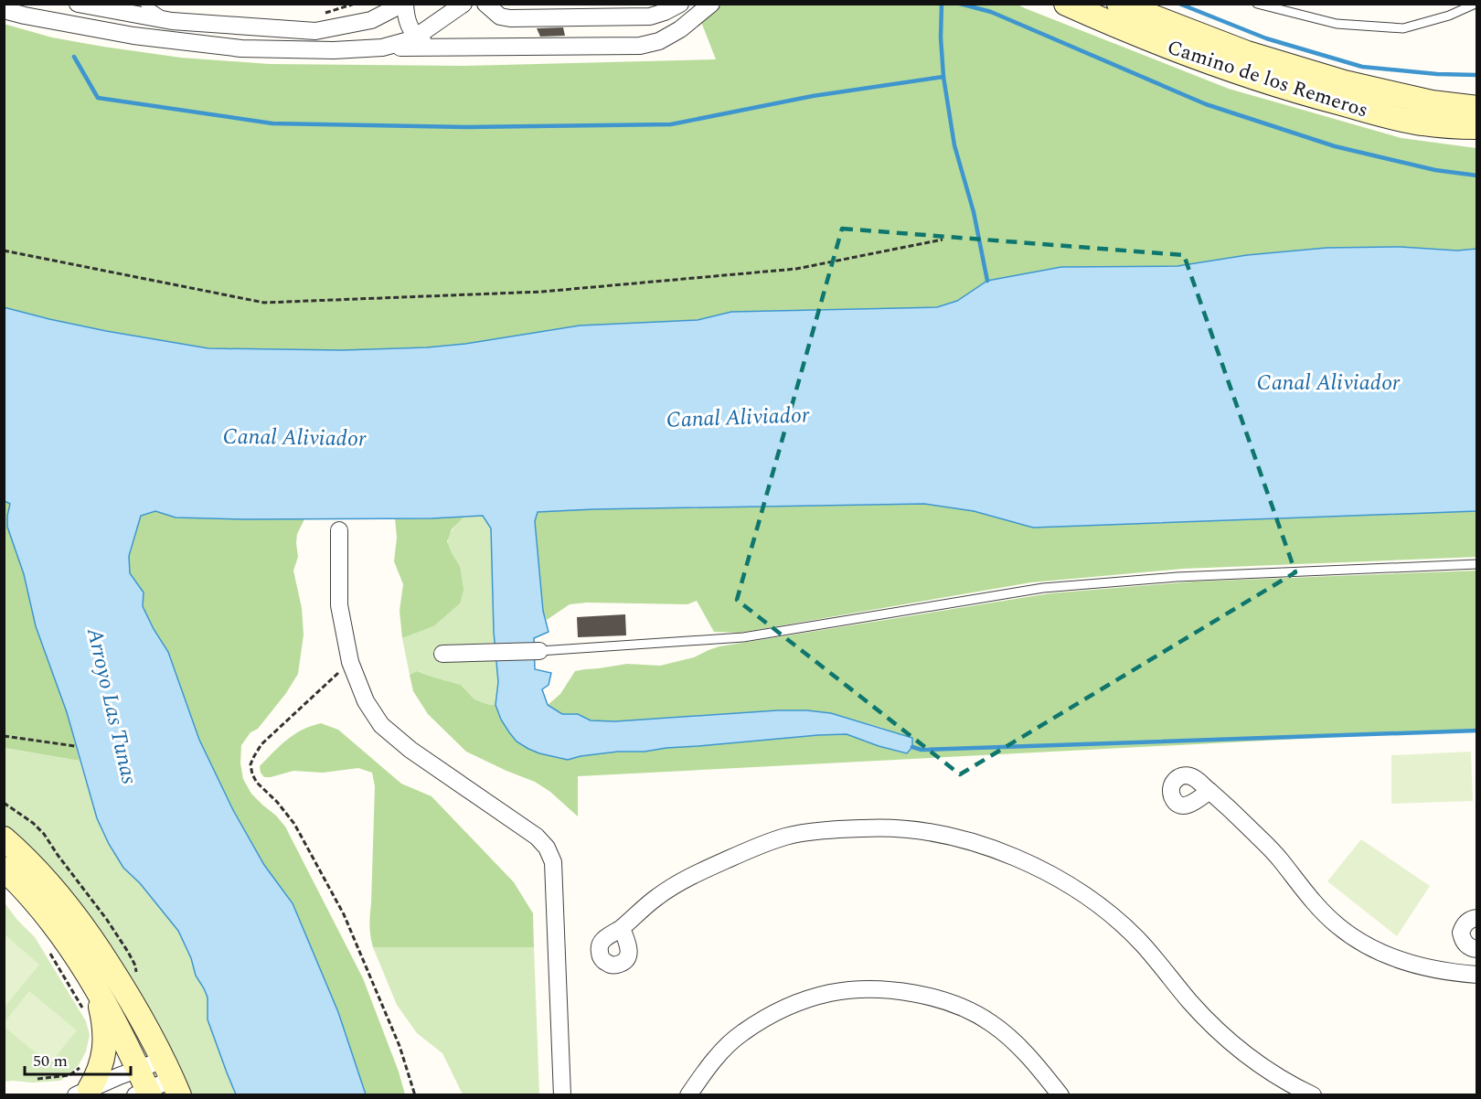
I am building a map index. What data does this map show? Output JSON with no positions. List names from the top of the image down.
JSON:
{
  "streets": {
    "main road": ["Camino de los Remeros"]
  },
  "water": ["Canal Aliviador", "Arroyo Las Tunas"],
  "scale_bar": "50 m"
}
